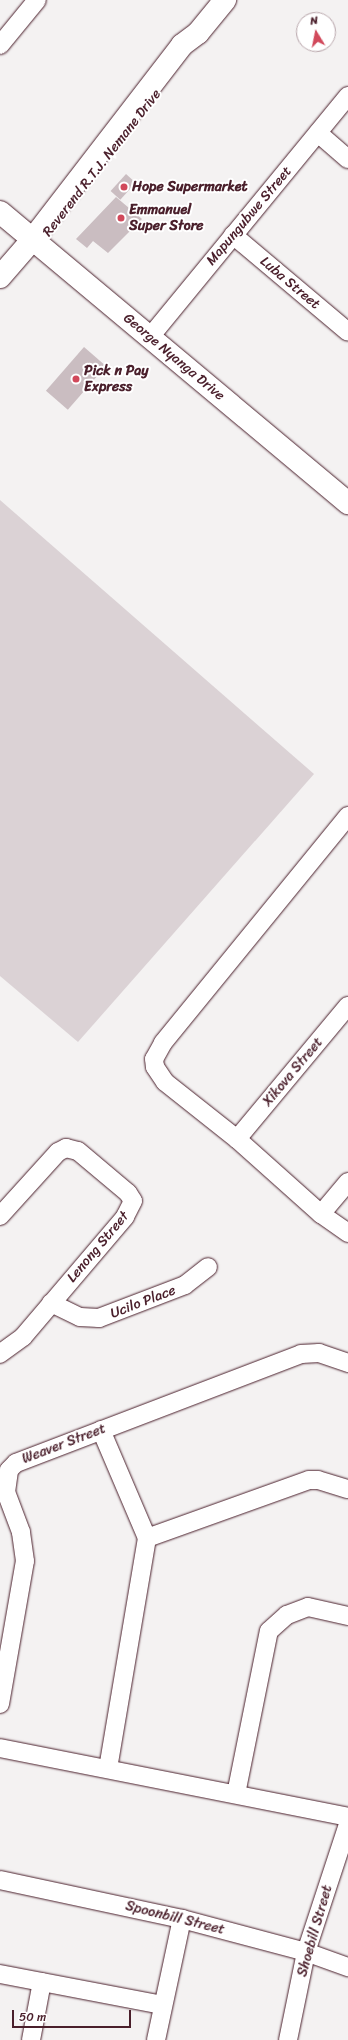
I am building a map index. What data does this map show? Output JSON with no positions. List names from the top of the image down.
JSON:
{
  "streets": {
    "street": [
      "Reverend R.T.J. Nemane Drive",
      "Mapungubwe Street",
      "Luba Street",
      "George Nyanga Drive",
      "Xikova Street",
      "Lenong Street",
      "Ucilo Place",
      "Weaver Street",
      "Spoonbill Street",
      "Shoebill Street"
    ]
  },
  "crossings": [
    ["Reverend R.T.J. Nemane Drive", "George Nyanga Drive"],
    ["Mapungubwe Street", "Luba Street"],
    ["Mapungubwe Street", "George Nyanga Drive"],
    ["Lenong Street", "Ucilo Place"],
    ["Spoonbill Street", "Shoebill Street"]
  ],
  "places": ["Hope Supermarket", "Emmanuel Super Store", "Pick n Pay Express"],
  "scale_bar": "50 m",
  "north": "top"
}
